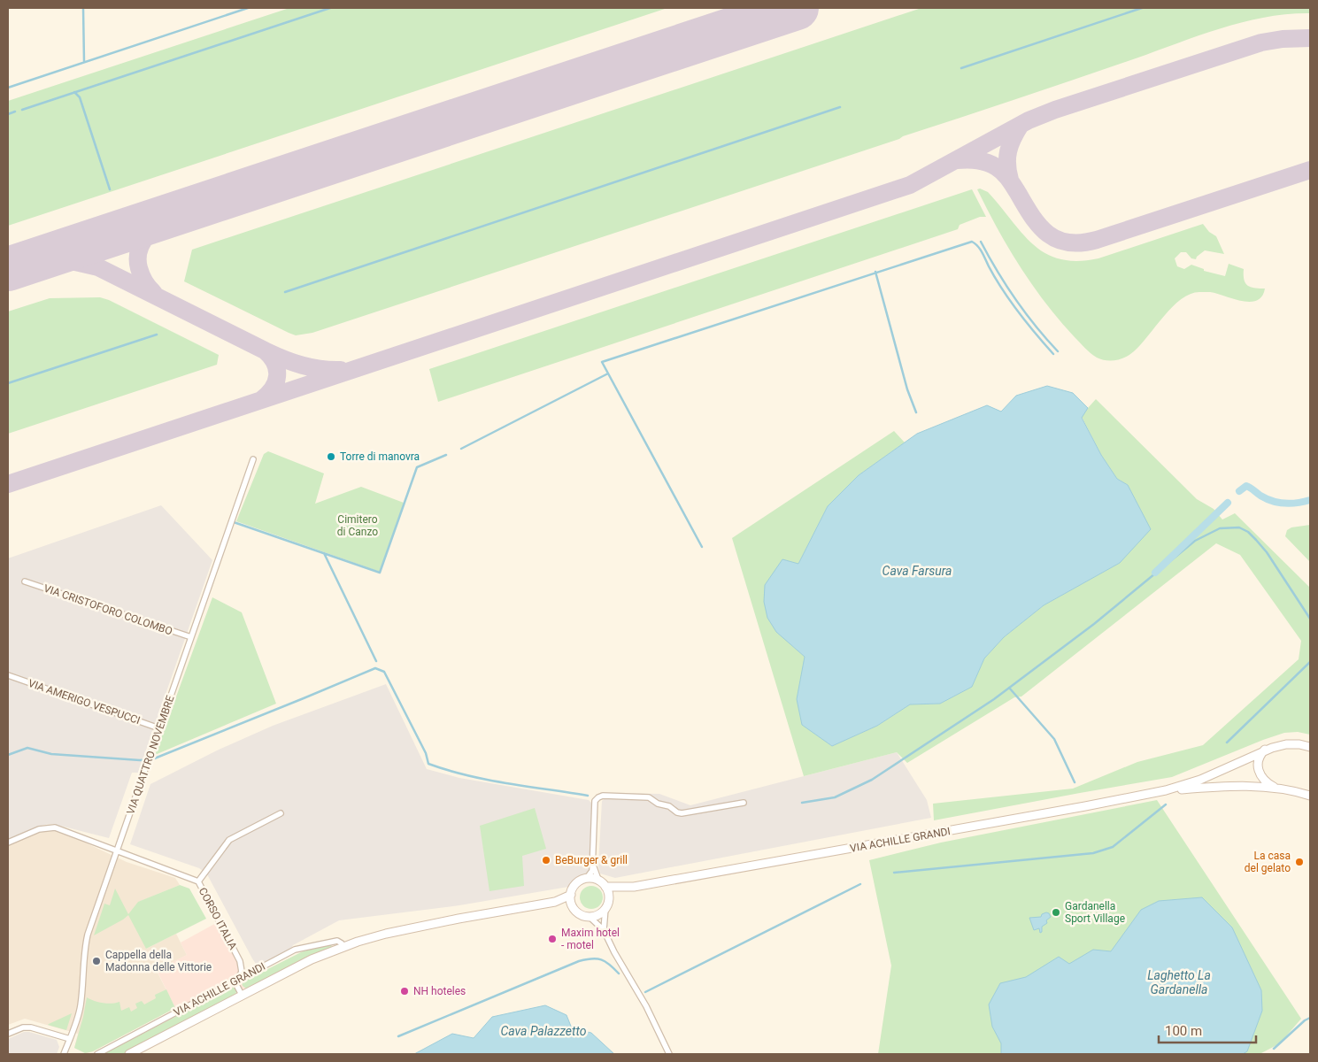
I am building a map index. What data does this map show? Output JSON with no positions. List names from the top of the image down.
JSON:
{
  "streets": {
    "main road": ["VIA ACHILLE GRANDI"],
    "street": [
      "VIA CRISTOFORO COLOMBO",
      "VIA AMERIGO VESPUCCI",
      "VIA QUATTRO NOVEMBRE",
      "CORSO ITALIA"
    ]
  },
  "crossings": [
    ["VIA CRISTOFORO COLOMBO", "VIA QUATTRO NOVEMBRE"],
    ["VIA AMERIGO VESPUCCI", "VIA QUATTRO NOVEMBRE"],
    ["VIA QUATTRO NOVEMBRE", "CORSO ITALIA"],
    ["VIA ACHILLE GRANDI", "CORSO ITALIA"]
  ],
  "water": ["Cava Farsura", "Laghetto La Gardanella", "Cava Palazzetto"],
  "parks": ["Cimitero di Canzo"],
  "places": [
    "Torre di manovra",
    "BeBurger & grill",
    "La casa del gelato",
    "Gardanella Sport Village",
    "Maxim hotel - motel",
    "Cappella della Madonna delle Vittorie",
    "NH hoteles"
  ],
  "scale_bar": "100 m"
}
